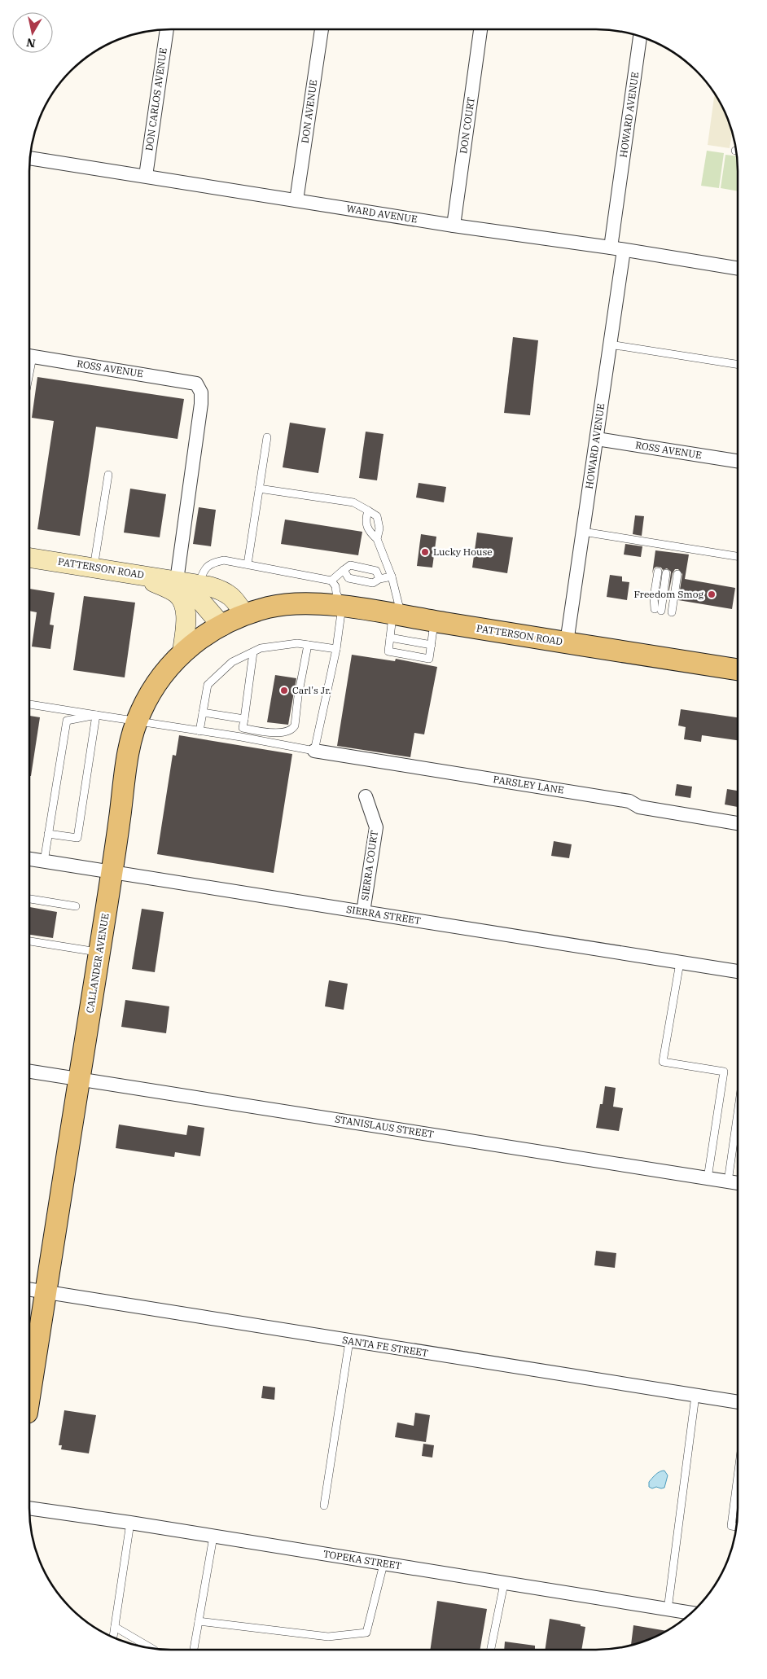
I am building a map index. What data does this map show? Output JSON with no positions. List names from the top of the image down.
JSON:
{
  "streets": {
    "main road": ["PATTERSON ROAD", "CALLANDER AVENUE"],
    "street": [
      "DON CARLOS AVENUE",
      "DON AVENUE",
      "HOWARD AVENUE",
      "DON COURT",
      "WARD AVENUE",
      "ROSS AVENUE",
      "PARSLEY LANE",
      "SIERRA COURT",
      "SIERRA STREET",
      "STANISLAUS STREET",
      "SANTA FE STREET",
      "TOPEKA STREET"
    ]
  },
  "crossings": [
    ["DON CARLOS AVENUE", "WARD AVENUE"],
    ["DON AVENUE", "WARD AVENUE"],
    ["HOWARD AVENUE", "WARD AVENUE"],
    ["HOWARD AVENUE", "ROSS AVENUE"],
    ["HOWARD AVENUE", "PATTERSON ROAD"],
    ["DON COURT", "WARD AVENUE"],
    ["ROSS AVENUE", "PATTERSON ROAD"],
    ["PATTERSON ROAD", "CALLANDER AVENUE"],
    ["SIERRA COURT", "SIERRA STREET"],
    ["SIERRA STREET", "CALLANDER AVENUE"],
    ["CALLANDER AVENUE", "STANISLAUS STREET"],
    ["CALLANDER AVENUE", "SANTA FE STREET"]
  ],
  "places": ["Lucky House", "Freedom Smog", "Carl's Jr."],
  "north": "bottom"
}
